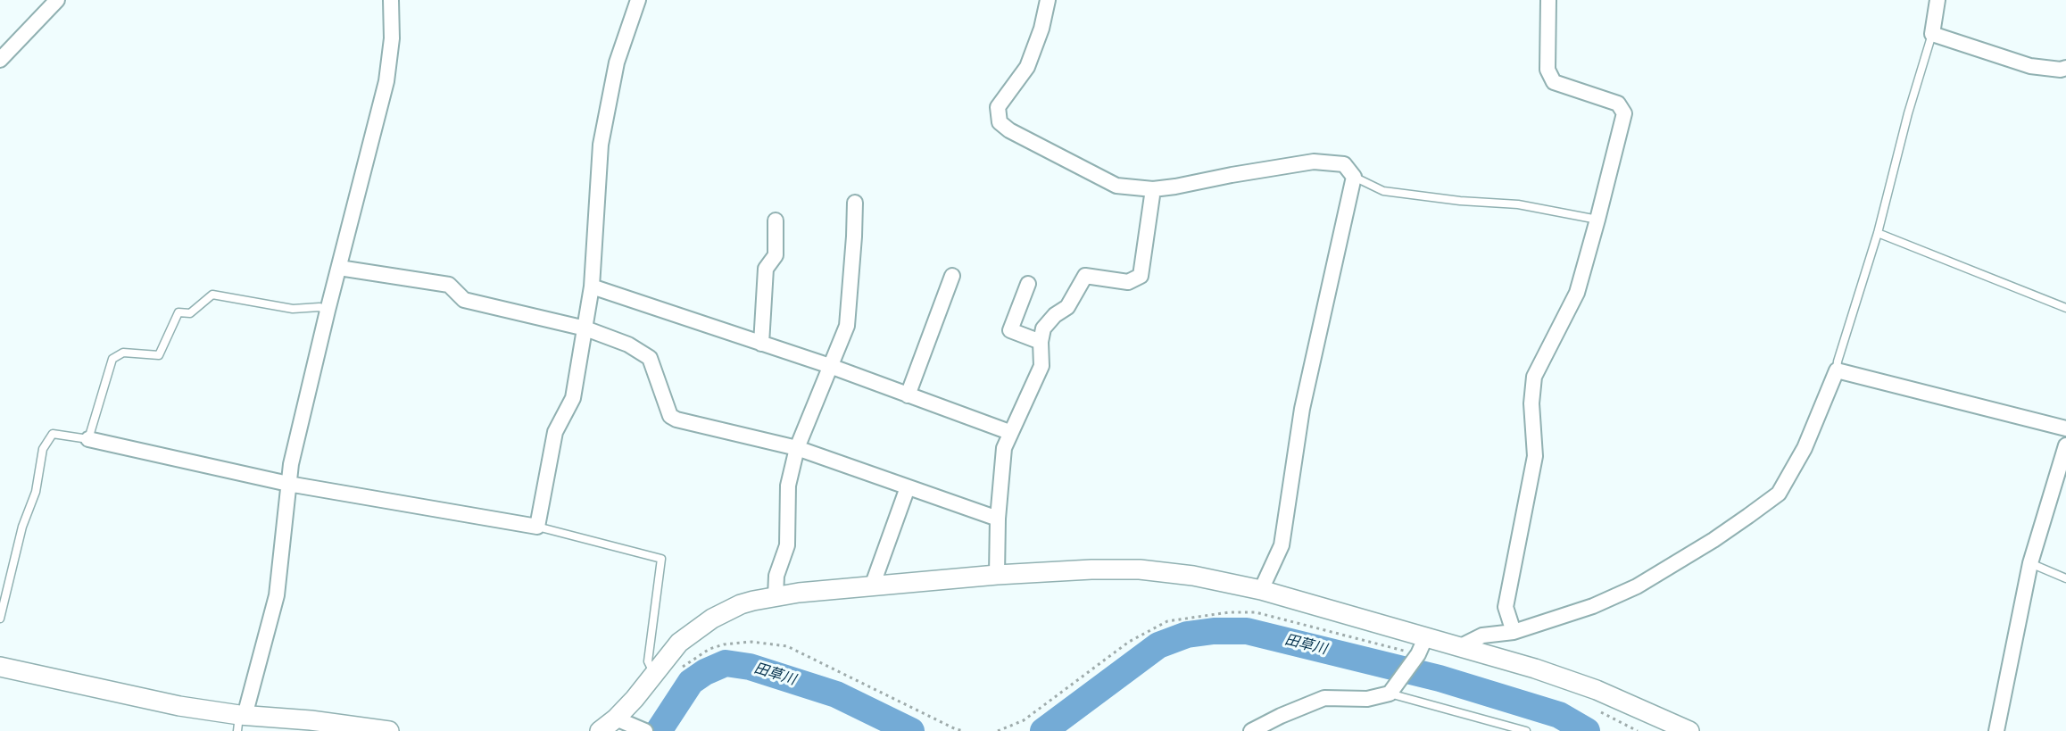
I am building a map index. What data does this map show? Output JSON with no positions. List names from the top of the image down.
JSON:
{
  "water": ["田草川"]
}
